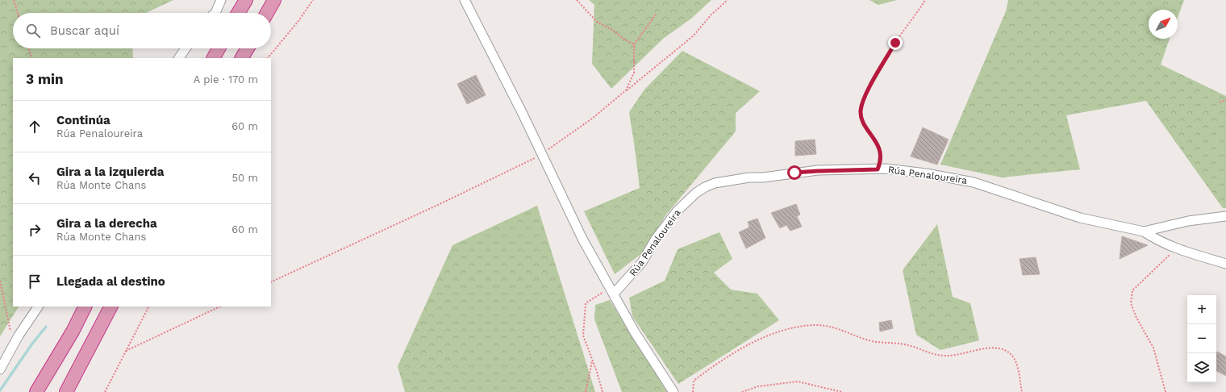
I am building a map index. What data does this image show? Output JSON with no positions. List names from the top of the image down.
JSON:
{
  "streets": {
    "street": ["Rúa Penaloureira"]
  },
  "north": "top right",
  "page": {
    "search": "Buscar aquí",
    "heading": ["3 min", "A pie · 170 m"],
    "list": [
      ["Continúa", "Rúa Penaloureira", "60 m"],
      ["Gira a la izquierda", "Rúa Monte Chans", "50 m"],
      ["Gira a la derecha", "Rúa Monte Chans", "60 m"],
      "Llegada al destino"
    ],
    "map_buttons": ["+", "−"]
  }
}
